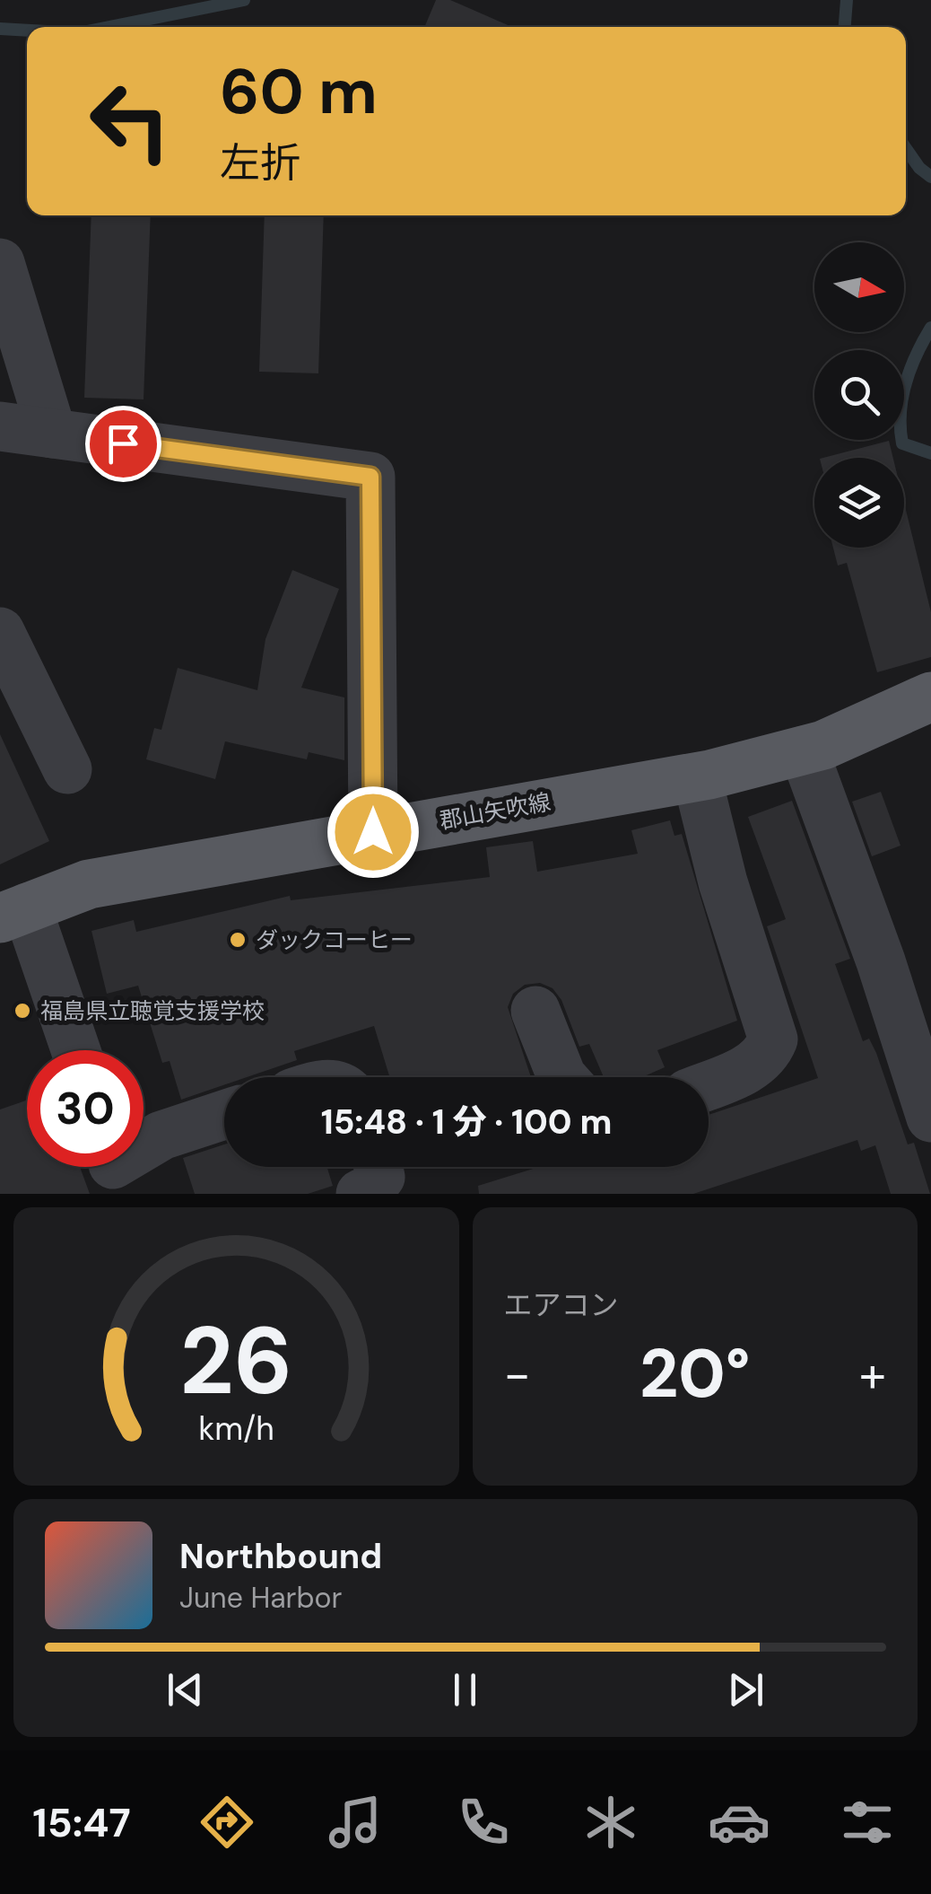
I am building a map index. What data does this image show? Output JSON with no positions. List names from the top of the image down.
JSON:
{
  "streets": {
    "main road": ["郡山矢吹線"]
  },
  "places": ["ダックコーヒー", "福島県立聴覚支援学校"],
  "north": "right",
  "page": {
    "turn": ["60 m", "左折"],
    "limit": "30",
    "trip": "15:48 · 1 分 · 100 m",
    "tile": "エアコン",
    "heat": ["−", "20°", "+"],
    "song": ["Northbound", "June Harbor"],
    "tabs": "15:47",
    "gauge": ["26", "km/h"]
  }
}
